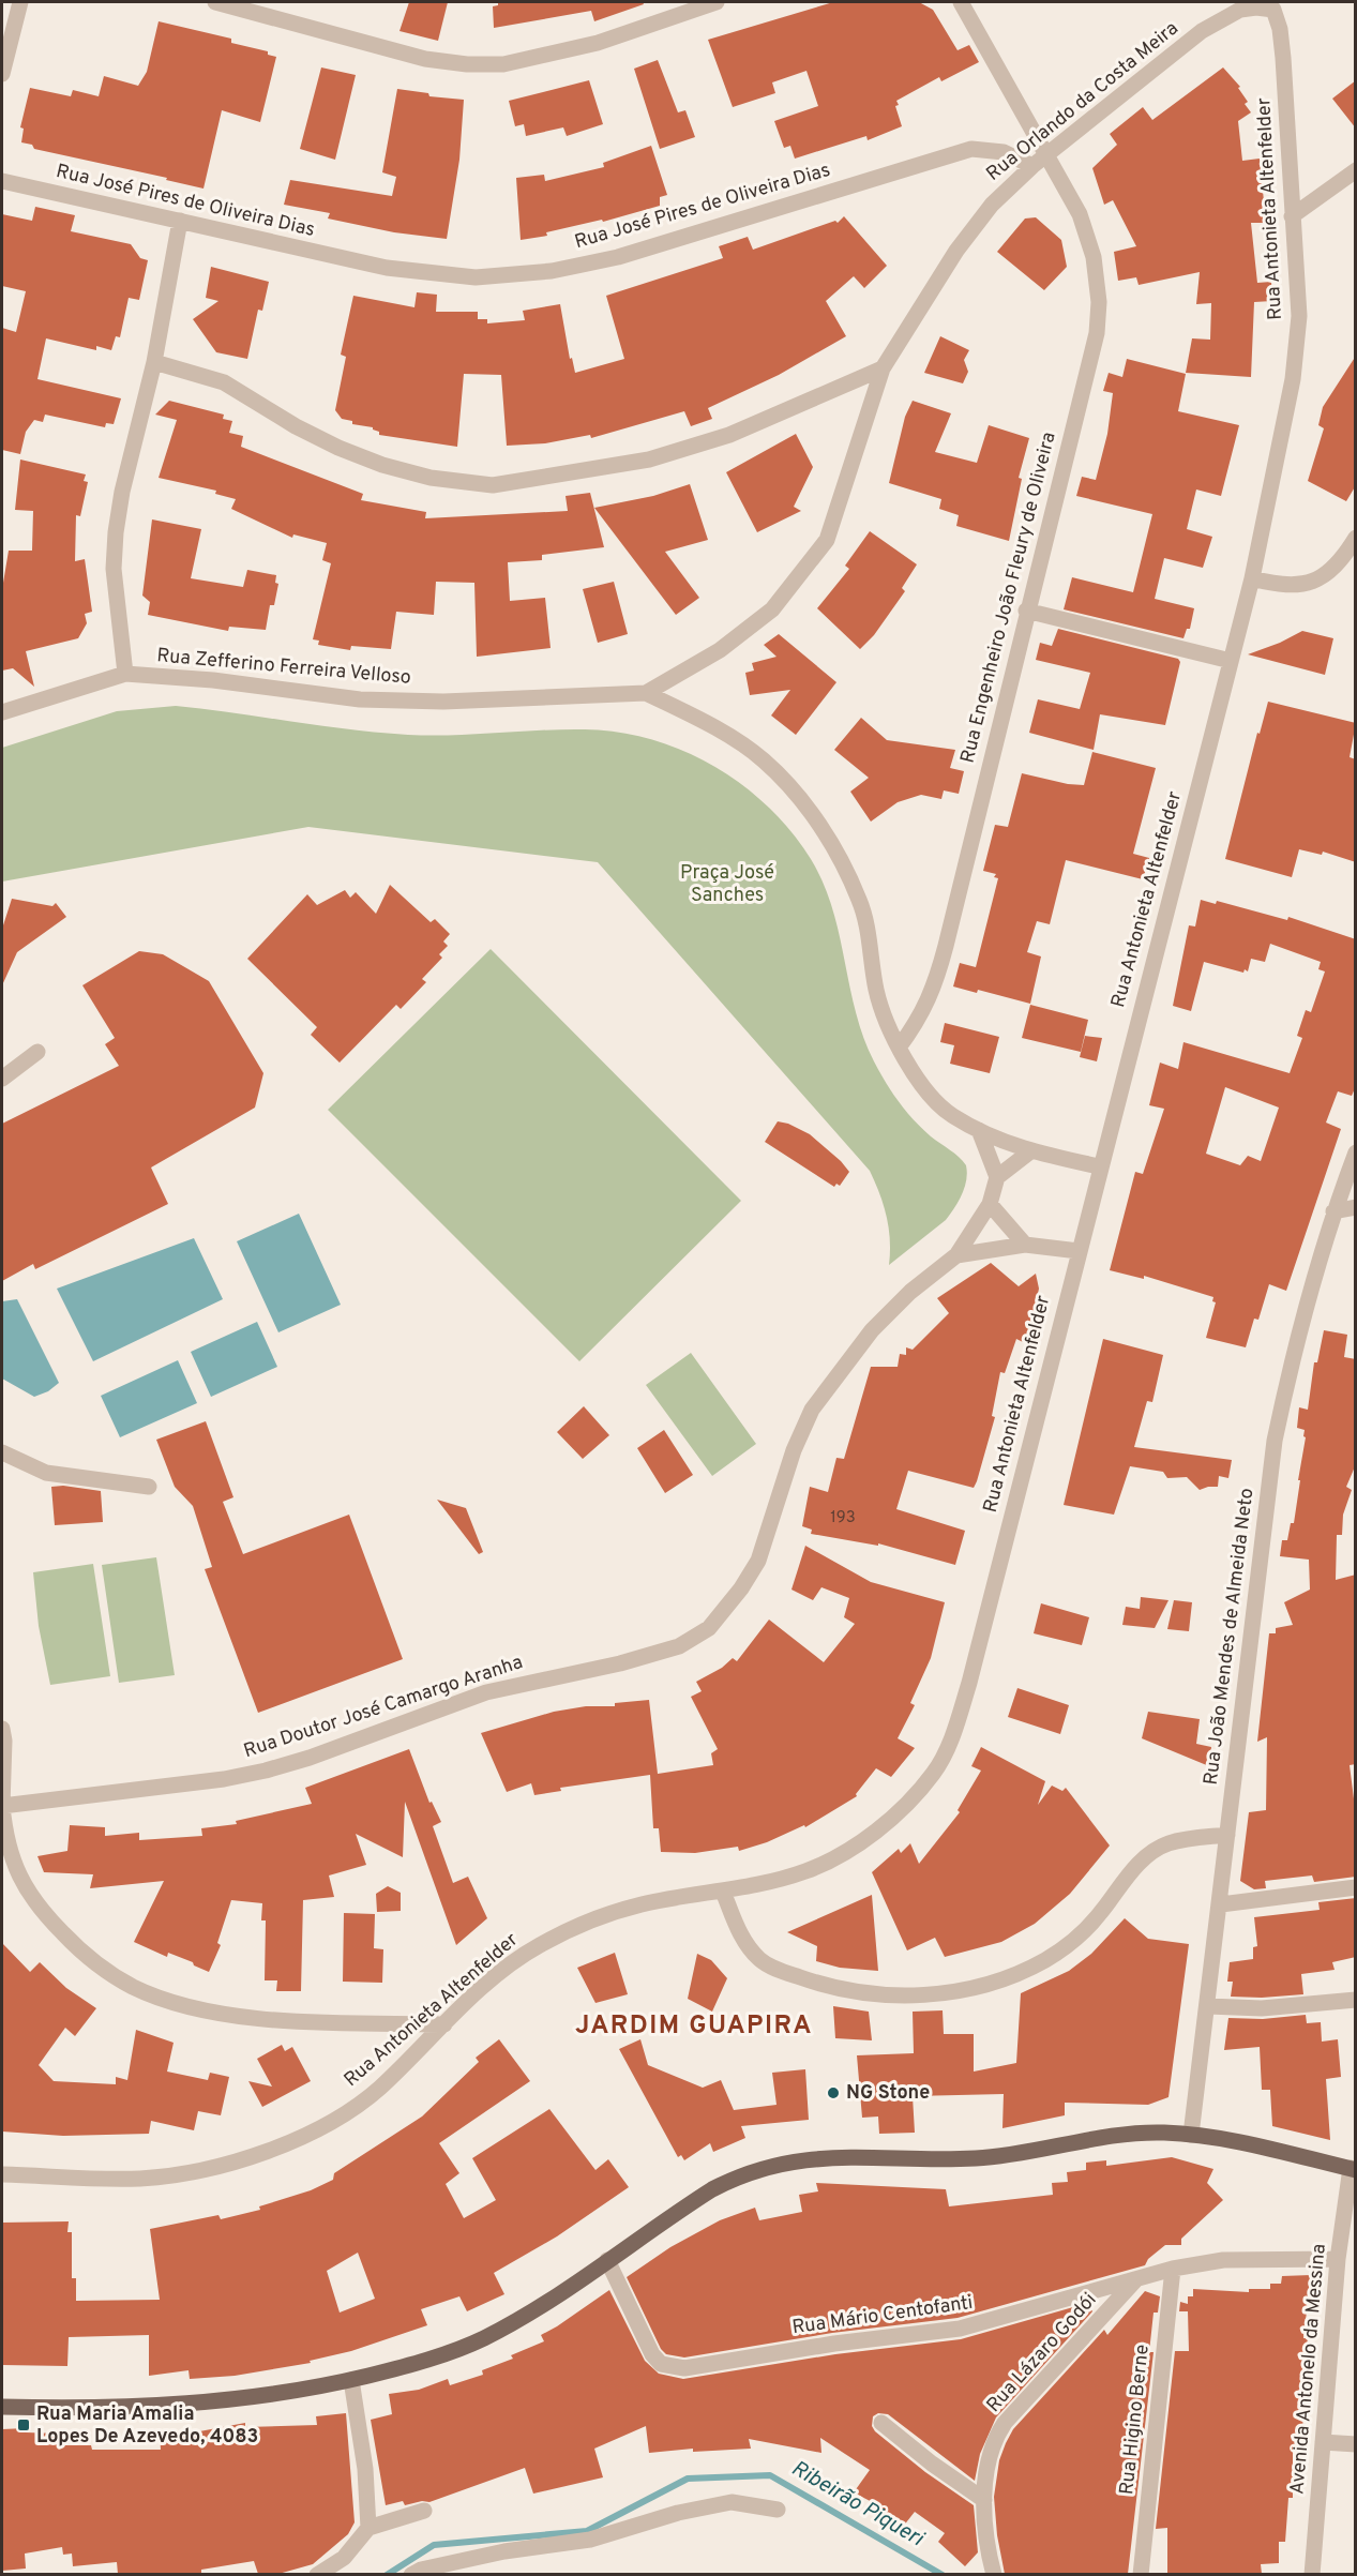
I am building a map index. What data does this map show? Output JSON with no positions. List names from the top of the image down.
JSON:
{
  "streets": {
    "street": [
      "Rua Orlando da Costa Meira",
      "Rua José Pires de Oliveira Dias",
      "Rua Antonieta Altenfelder",
      "Rua Engenheiro João Fleury de Oliveira",
      "Rua Zefferino Ferreira Velloso",
      "Rua João Mendes de Almeida Neto",
      "Rua Doutor José Camargo Aranha",
      "Rua Mário Centofanti",
      "Rua Lázaro Godói",
      "Avenida Antonelo da Messina",
      "Rua Higino Berne"
    ]
  },
  "crossings": [
    ["Rua Orlando da Costa Meira", "Rua José Pires de Oliveira Dias"],
    ["Rua Orlando da Costa Meira", "Rua Antonieta Altenfelder"],
    ["Rua Orlando da Costa Meira", "Rua Engenheiro João Fleury de Oliveira"],
    ["Rua Orlando da Costa Meira", "Rua Zefferino Ferreira Velloso"],
    ["Rua Antonieta Altenfelder", "Rua Doutor José Camargo Aranha"],
    ["Rua Mário Centofanti", "Rua Lázaro Godói"],
    ["Rua Mário Centofanti", "Avenida Antonelo da Messina"],
    ["Rua Mário Centofanti", "Rua Higino Berne"]
  ],
  "districts": ["JARDIM GUAPIRA"],
  "water": ["Ribeirão Piqueri"],
  "parks": ["Praça José Sanches"],
  "places": {
    "other": ["NG Stone"],
    "transit": ["Rua Maria Amalia Lopes De Azevedo, 4083"]
  },
  "house_numbers": ["193"]
}
